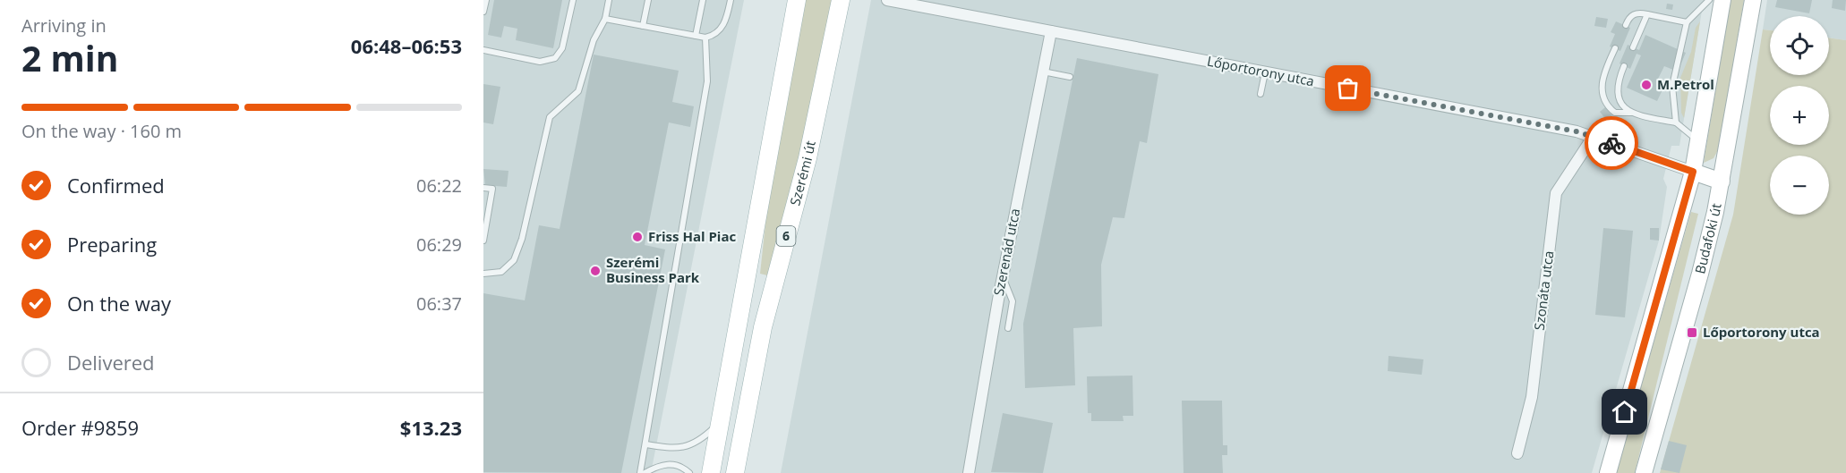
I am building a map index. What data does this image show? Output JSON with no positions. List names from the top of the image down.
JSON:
{
  "streets": {
    "main road": ["Szerémi út", "6", "Budafoki út"],
    "street": ["Lőportorony utca", "Szerenád utca", "Szonáta utca"]
  },
  "crossings": [
    ["Lőportorony utca", "Szerenád utca"],
    ["Lőportorony utca", "Szonáta utca"]
  ],
  "places": {
    "other": ["M.Petrol", "Friss Hal Piac", "Szerémi Business Park"],
    "transit": ["Lőportorony utca"]
  },
  "page": {
    "heading": ["2 min", "Arriving in", "06:48–06:53"],
    "panel": ["Order #9859", "$13.23"],
    "map_buttons": ["+", "−"],
    "bar": "On the way · 160 m",
    "list": [
      ["Confirmed", "06:22"],
      ["Preparing", "06:29"],
      ["On the way", "06:37"],
      "Delivered"
    ]
  }
}
